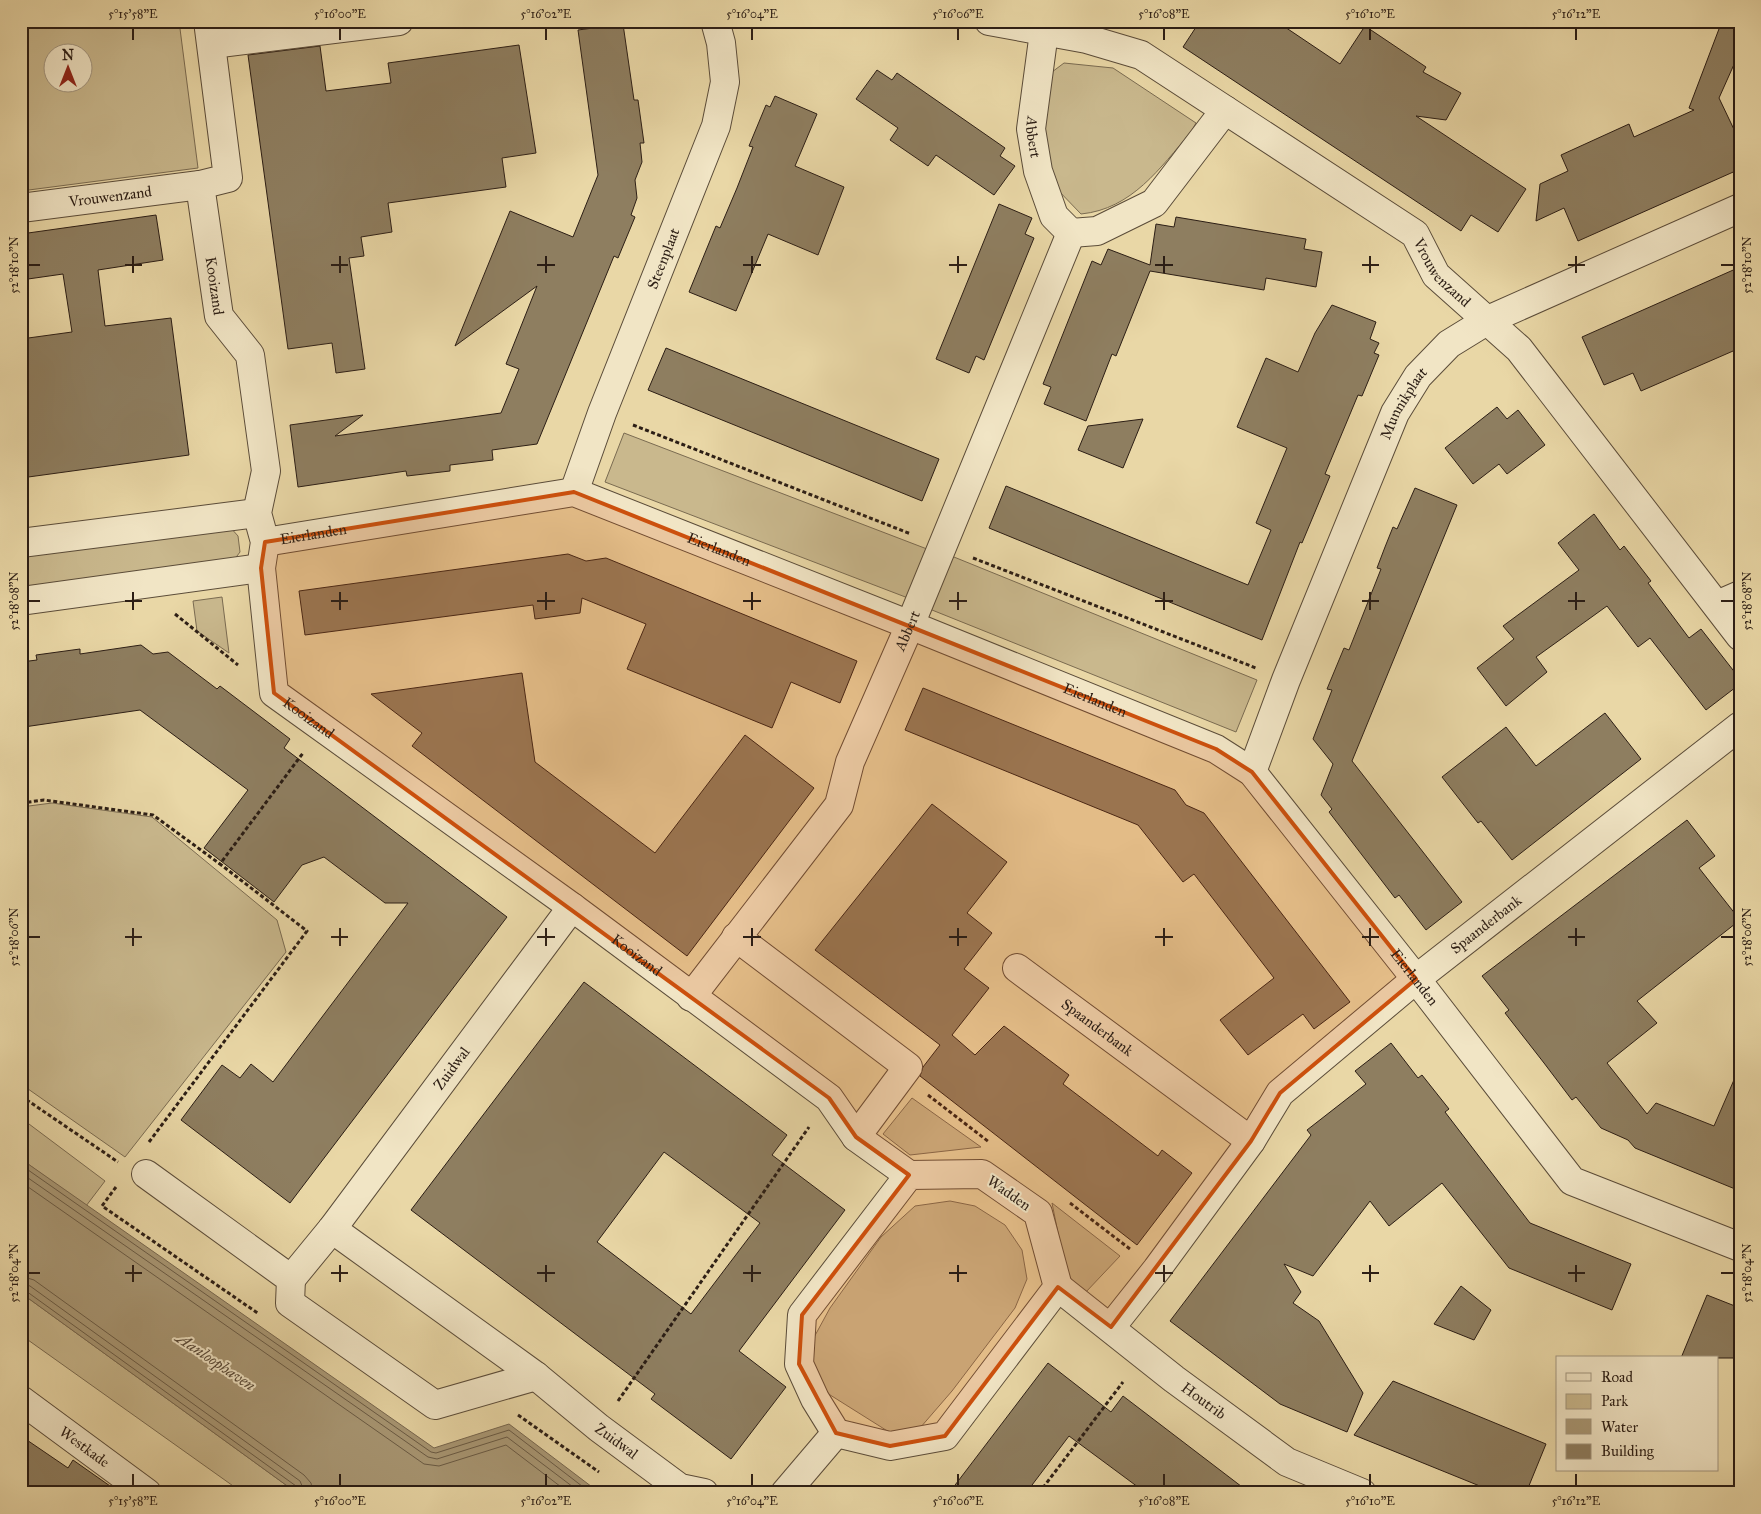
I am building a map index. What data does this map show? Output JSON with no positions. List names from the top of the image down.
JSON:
{
  "streets": {
    "street": [
      "Abbert",
      "Vrouwenzand",
      "Steenplaat",
      "Kooizand",
      "Munnikplaat",
      "Eierlanden",
      "Spaanderbank",
      "Zuidwal",
      "Wadden",
      "Houtrib",
      "Westkade"
    ]
  },
  "crossings": [
    ["Abbert", "Vrouwenzand"],
    ["Abbert", "Kooizand"],
    ["Abbert", "Eierlanden"],
    ["Vrouwenzand", "Kooizand"],
    ["Vrouwenzand", "Munnikplaat"],
    ["Steenplaat", "Eierlanden"],
    ["Kooizand", "Eierlanden"],
    ["Kooizand", "Zuidwal"],
    ["Kooizand", "Wadden"],
    ["Munnikplaat", "Eierlanden"],
    ["Eierlanden", "Spaanderbank"],
    ["Spaanderbank", "Houtrib"],
    ["Wadden", "Houtrib"]
  ],
  "water": ["Aanloophaven"],
  "legend": [
    "Road",
    "Park",
    "Water",
    "Building"
  ],
  "north": "top",
  "coordinates": [
    "5°15'58\"E",
    "5°16'00\"E",
    "5°16'02\"E",
    "5°16'04\"E",
    "5°16'06\"E",
    "5°16'08\"E",
    "5°16'10\"E",
    "5°16'12\"E",
    "52°18'10\"N",
    "52°18'08\"N",
    "52°18'06\"N",
    "52°18'04\"N"
  ]
}
